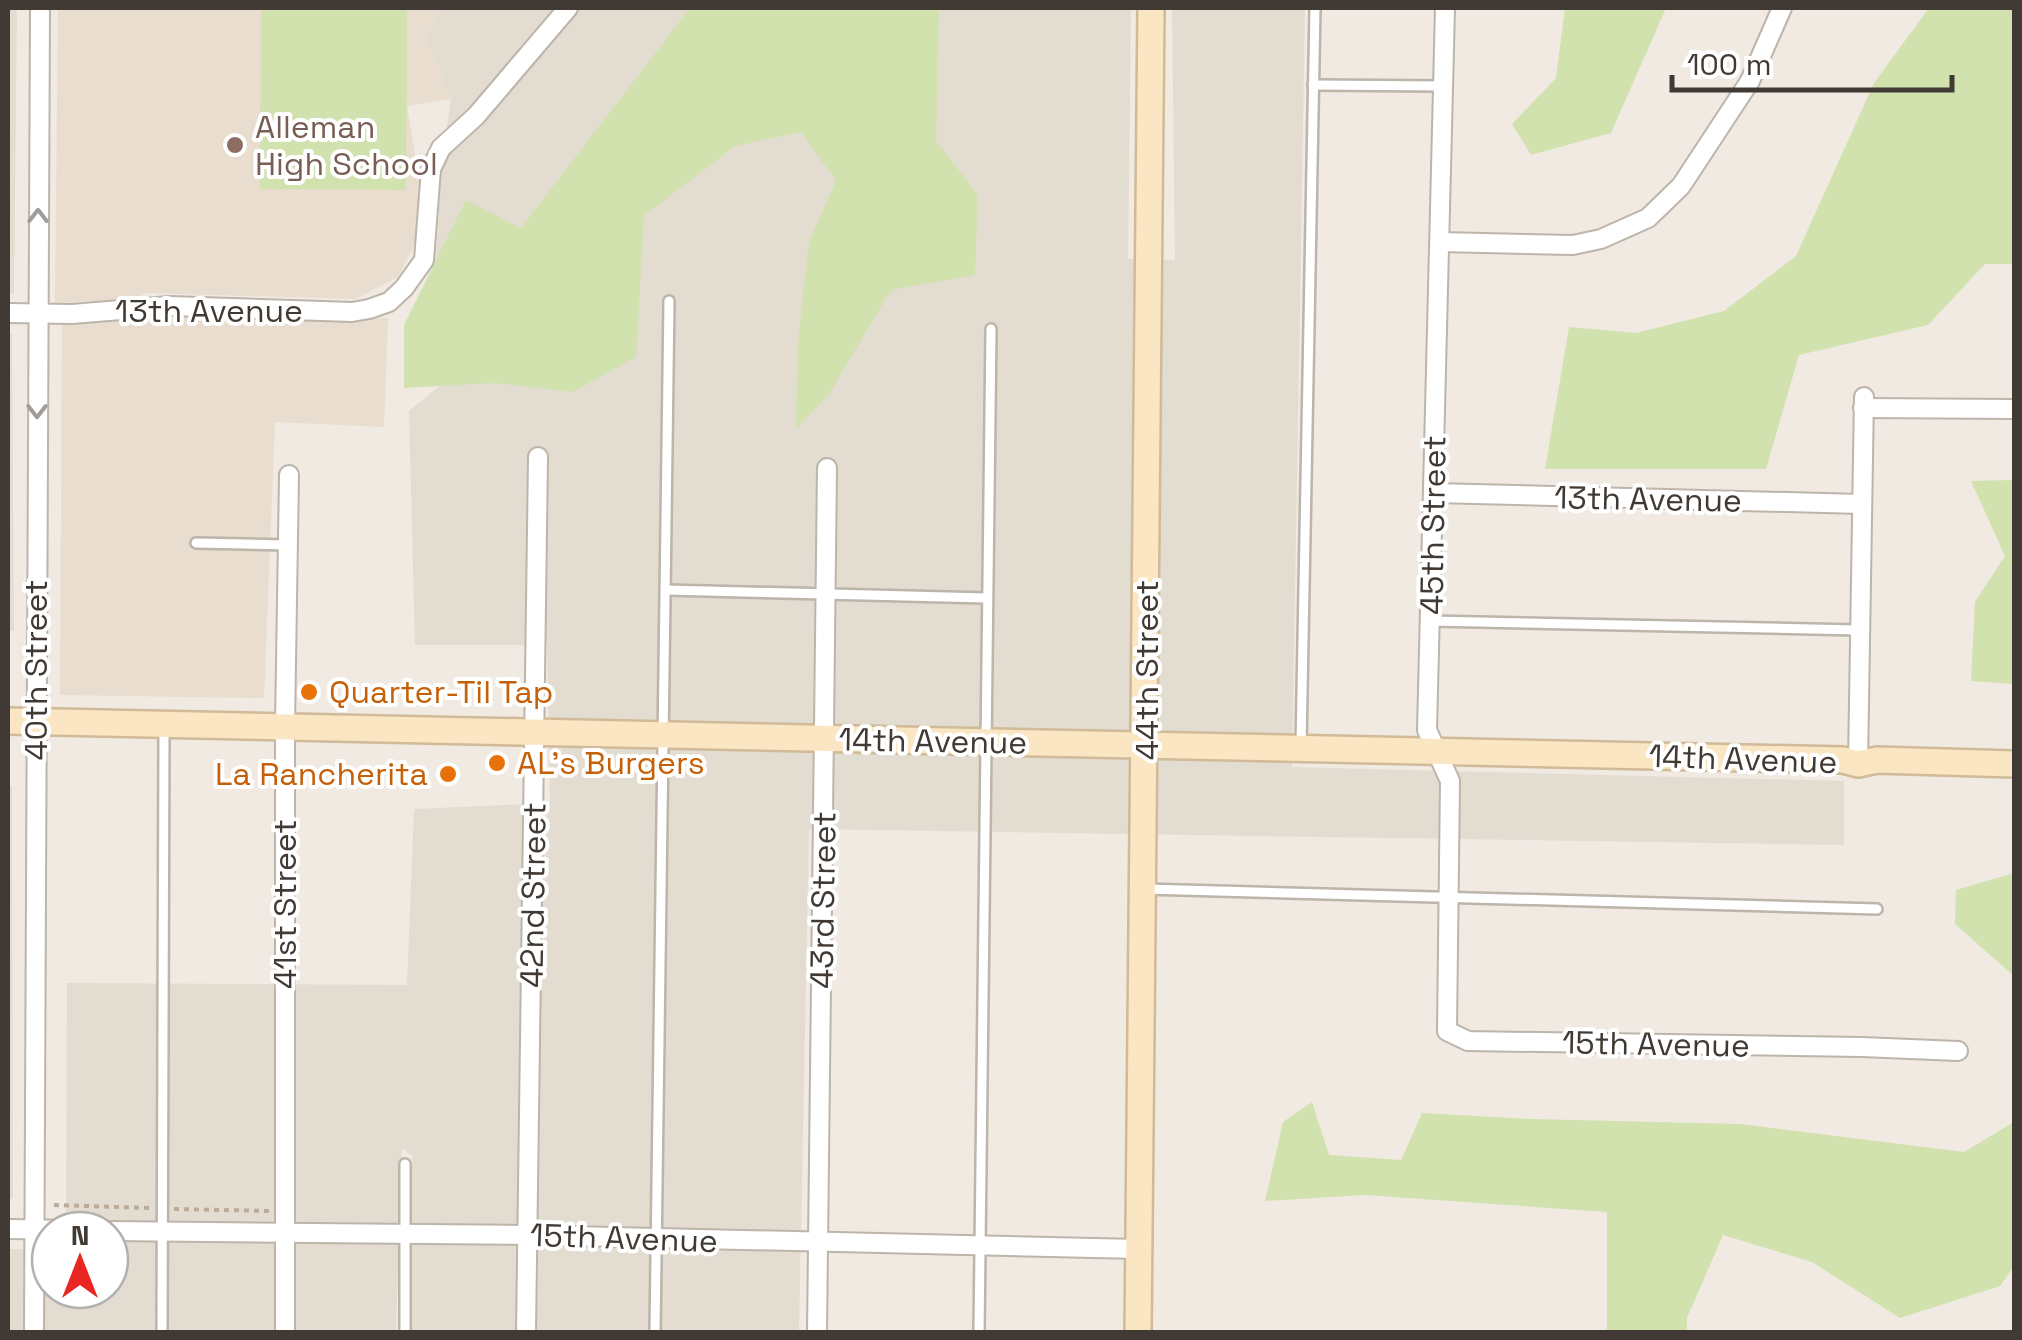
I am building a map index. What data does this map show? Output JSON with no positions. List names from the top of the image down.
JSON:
{
  "streets": {
    "street": [
      "13th Avenue",
      "45th Street",
      "40th Street",
      "44th Street",
      "14th Avenue",
      "42nd Street",
      "43rd Street",
      "41st Street",
      "15th Avenue"
    ]
  },
  "crossings": [
    ["13th Avenue", "45th Street"],
    ["13th Avenue", "40th Street"],
    ["45th Street", "14th Avenue"],
    ["45th Street", "15th Avenue"],
    ["40th Street", "14th Avenue"],
    ["44th Street", "14th Avenue"],
    ["44th Street", "15th Avenue"],
    ["14th Avenue", "42nd Street"],
    ["14th Avenue", "43rd Street"],
    ["14th Avenue", "41st Street"],
    ["42nd Street", "15th Avenue"],
    ["43rd Street", "15th Avenue"],
    ["41st Street", "15th Avenue"]
  ],
  "places": [
    "Alleman High School",
    "Quarter-Til Tap",
    "AL’s Burgers",
    "La Rancherita"
  ],
  "scale_bar": "100 m",
  "north": "top"
}
